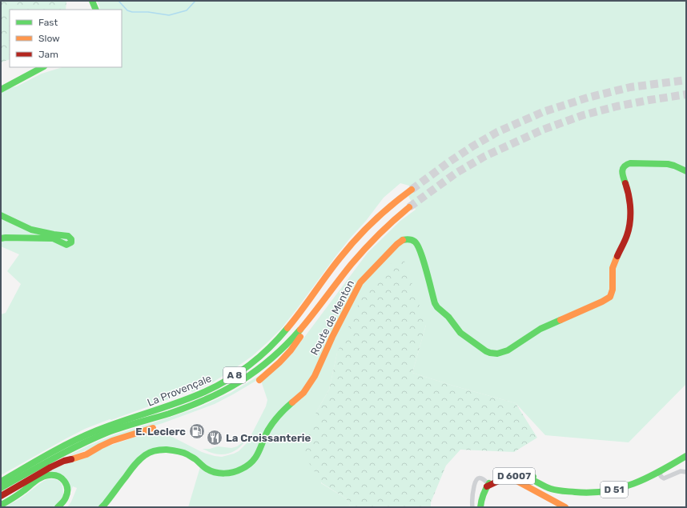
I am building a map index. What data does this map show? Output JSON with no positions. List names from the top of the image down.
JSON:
{
  "streets": {
    "main road": [
      "Route de Menton",
      "A 8",
      "La Provençale",
      "D 6007",
      "D 51"
    ]
  },
  "crossings": [
    ["D 6007", "D 51"]
  ],
  "places": {
    "fuel station": ["E. Leclerc"],
    "restaurant": ["La Croissanterie"]
  },
  "legend": ["Fast", "Slow", "Jam"]
}
